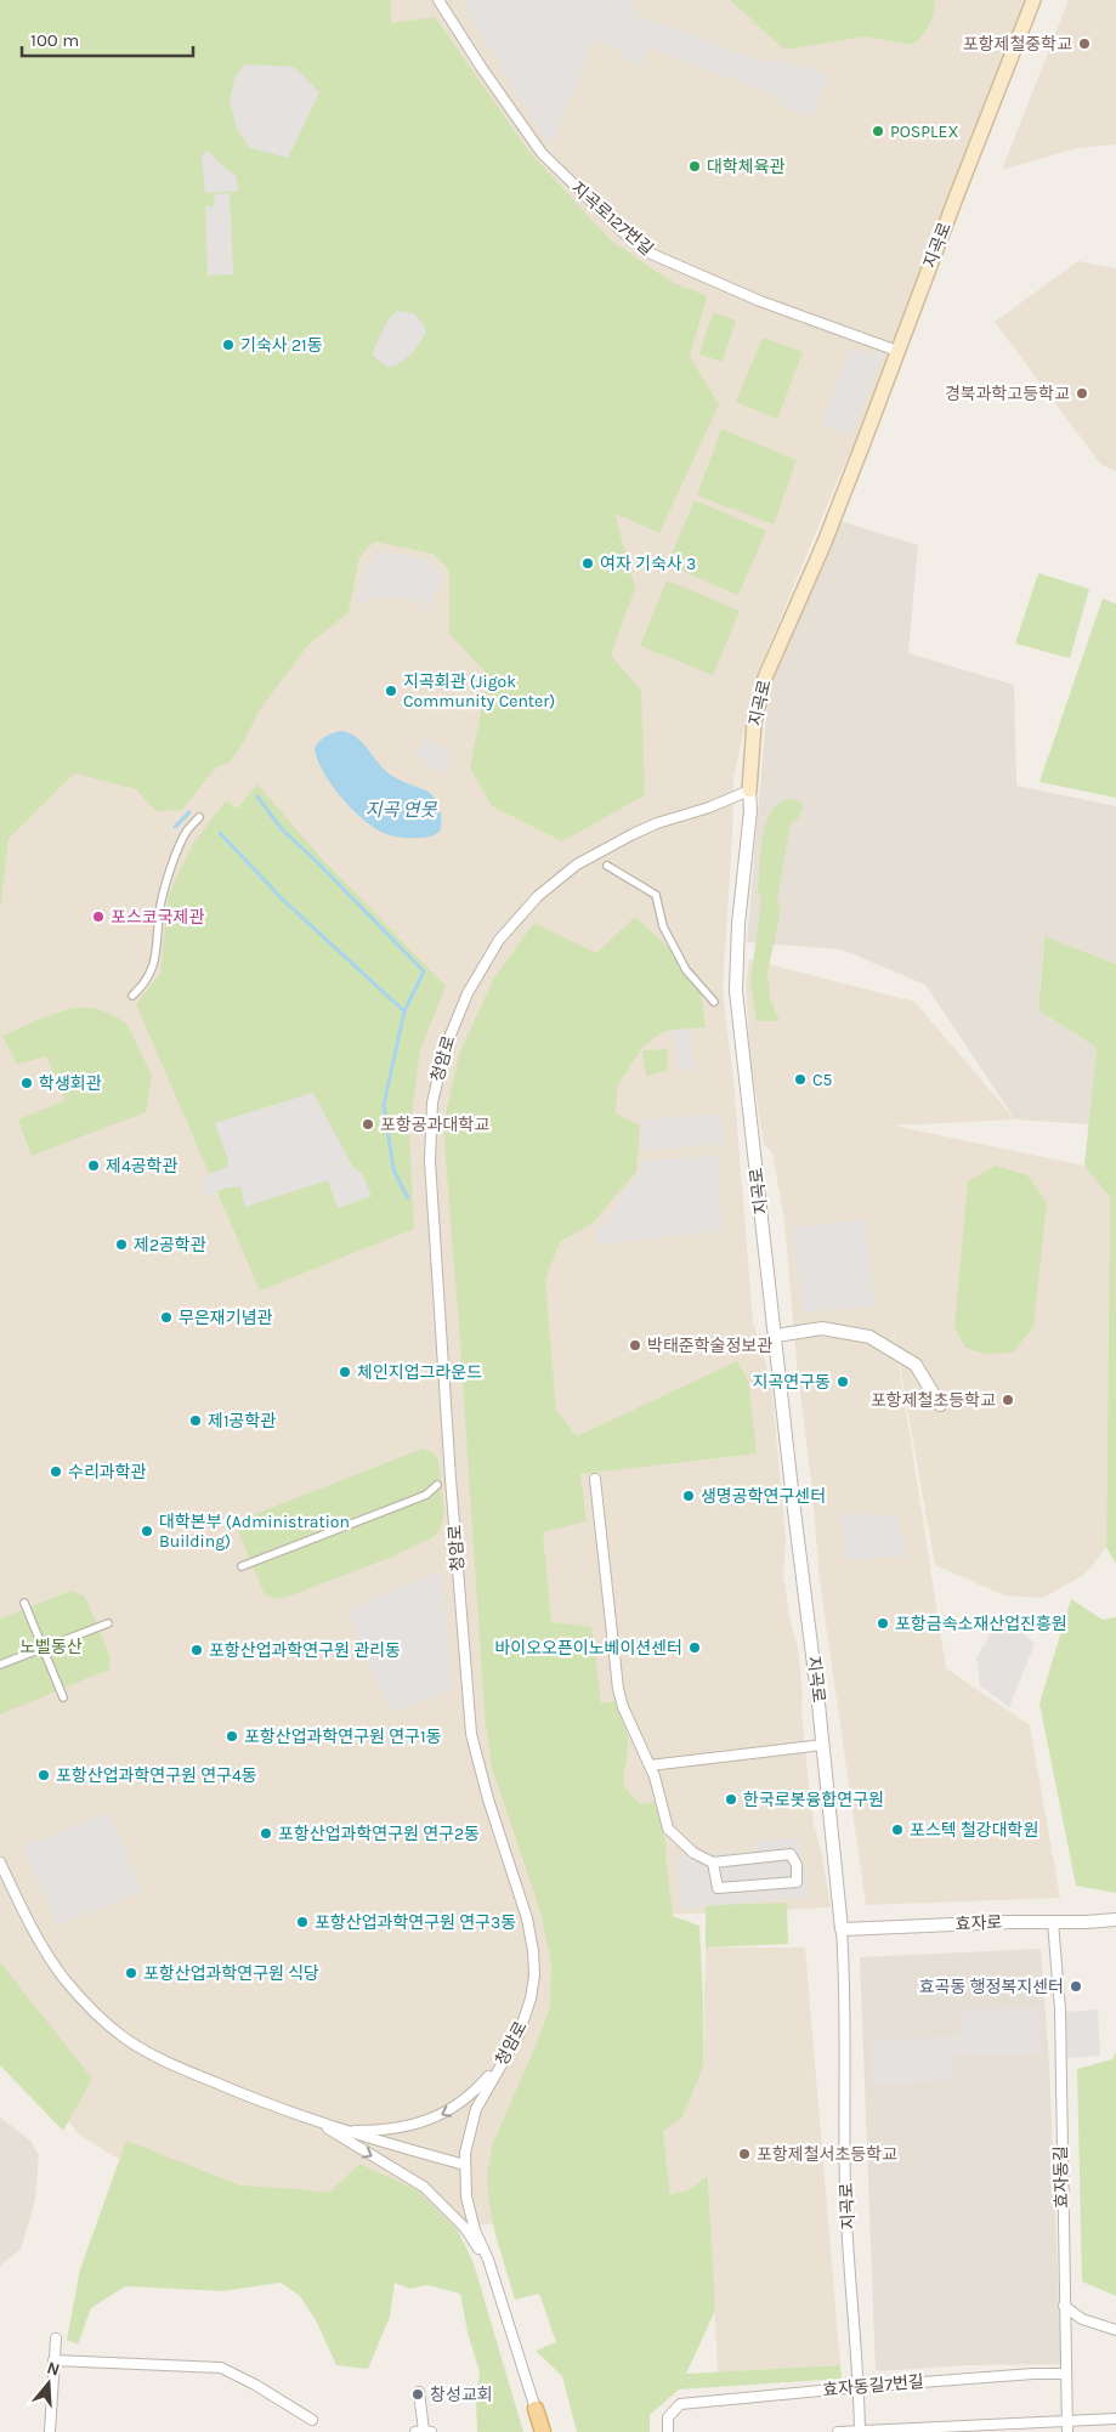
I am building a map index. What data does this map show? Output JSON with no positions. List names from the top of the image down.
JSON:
{
  "streets": {
    "main road": ["지곡로", "청암로"],
    "street": [
      "지곡로127번길",
      "효자로",
      "효자동길",
      "효자동길7번길"
    ]
  },
  "crossings": [
    ["지곡로127번길", "지곡로"],
    ["지곡로", "청암로"],
    ["지곡로", "효자로"],
    ["지곡로", "효자동길7번길"],
    ["효자로", "효자동길"],
    ["효자동길", "효자동길7번길"]
  ],
  "water": ["지곡 연못"],
  "parks": ["노벨동산"],
  "places": [
    "포항제철중학교",
    "POSPLEX",
    "대학체육관",
    "기숙사 21동",
    "경북과학고등학교",
    "여자 기숙사 3",
    "지곡회관 (Jigok Community Center)",
    "포스코국제관",
    "C5",
    "학생회관",
    "포항공과대학교",
    "제4공학관",
    "제2공학관",
    "무은재기념관",
    "박태준학술정보관",
    "체인지업그라운드",
    "지곡연구동",
    "포항제철초등학교",
    "제1공학관",
    "수리과학관",
    "생명공학연구센터",
    "대학본부 (Administration Building)",
    "포항금속소재산업진흥원",
    "바이오오픈이노베이션센터",
    "포항산업과학연구원 관리동",
    "포항산업과학연구원 연구1동",
    "포항산업과학연구원 연구4동",
    "한국로봇융합연구원",
    "포스텍 철강대학원",
    "포항산업과학연구원 연구2동",
    "포항산업과학연구원 연구3동",
    "포항산업과학연구원 식당",
    "효곡동 행정복지센터",
    "포항제철서초등학교",
    "창성교회"
  ],
  "scale_bar": "100 m",
  "north": "top"
}
